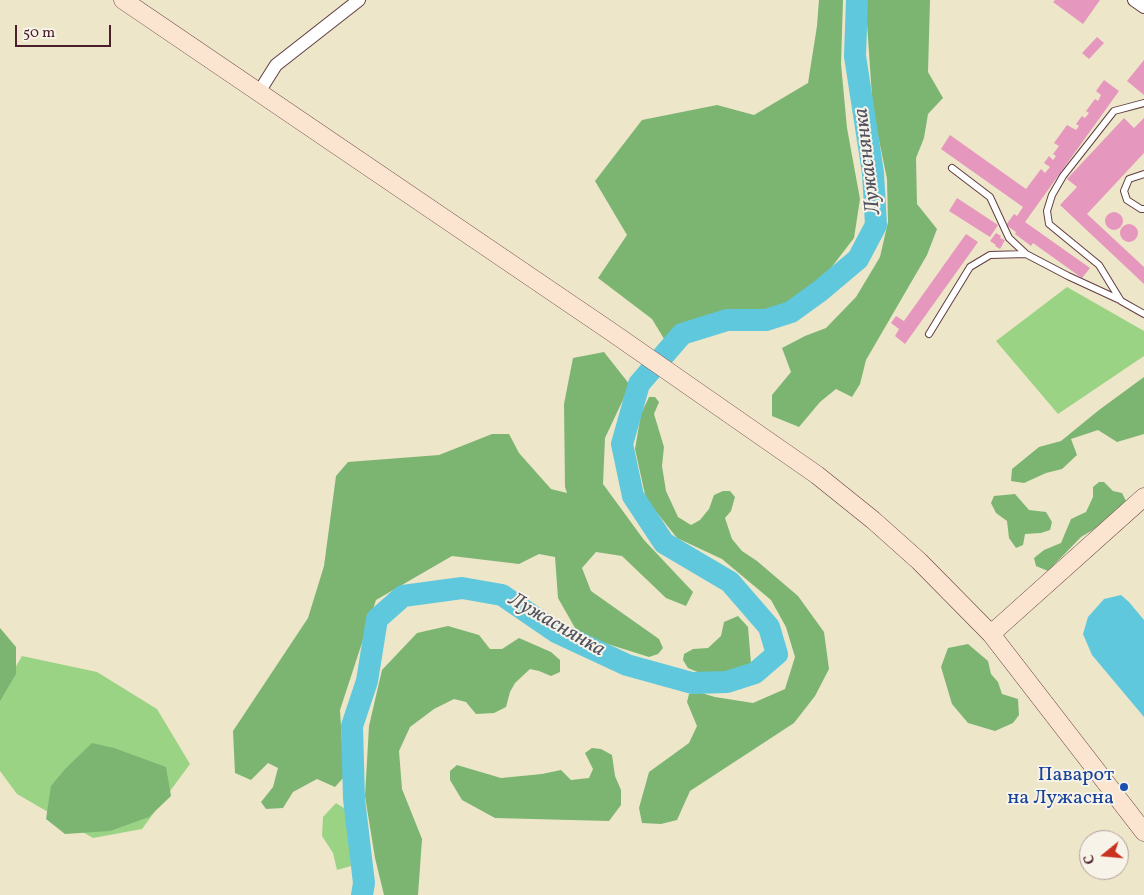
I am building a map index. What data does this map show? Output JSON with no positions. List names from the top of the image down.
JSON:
{
  "water": ["Лужаснянка"],
  "places": ["Паварот на Лужасна"],
  "scale_bar": "50 m",
  "north": "left"
}
